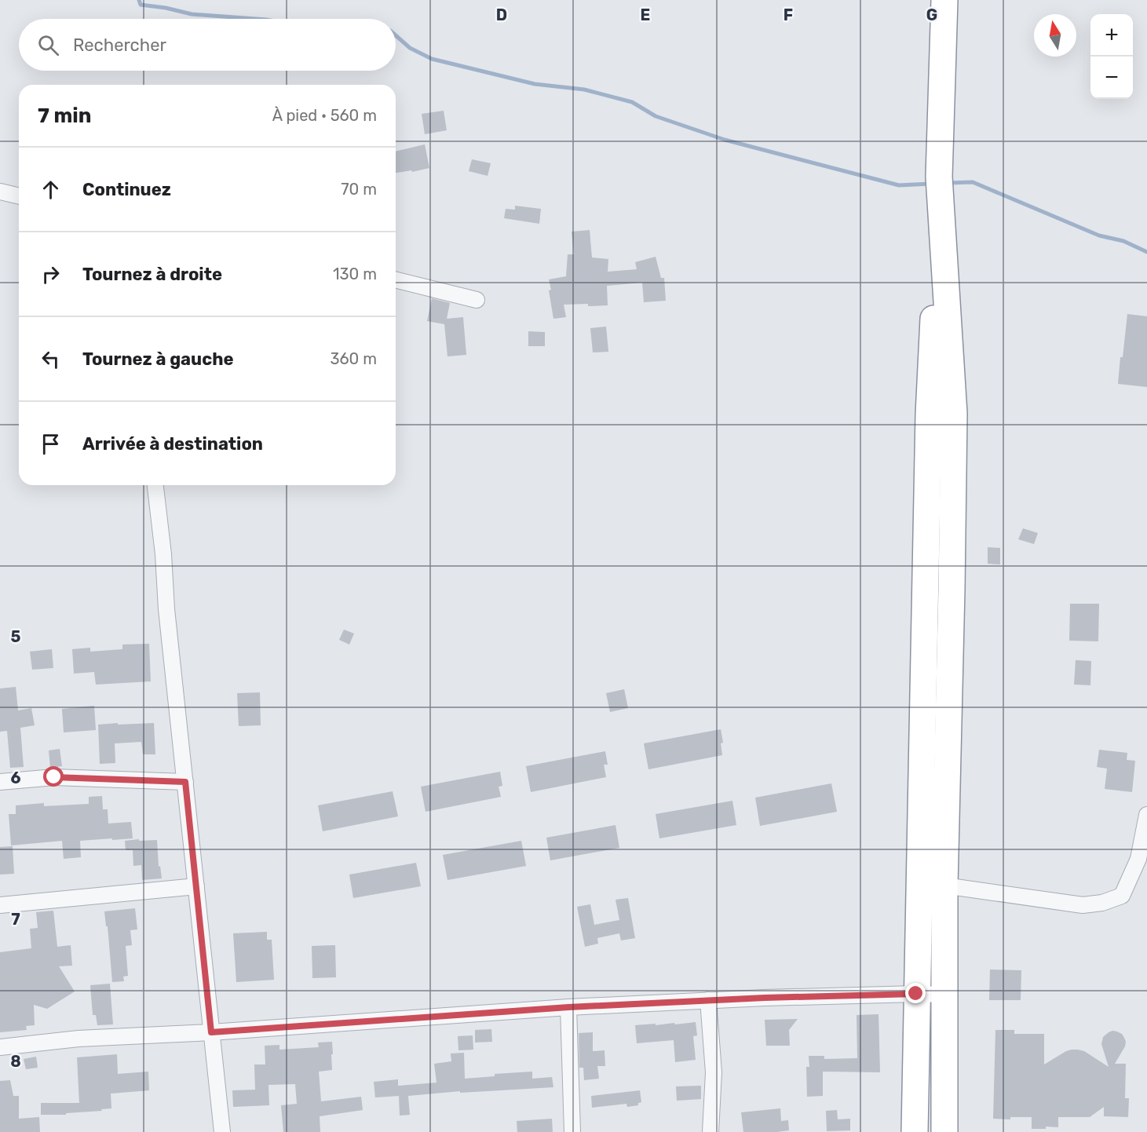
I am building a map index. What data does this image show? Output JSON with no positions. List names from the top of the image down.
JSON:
{
  "north": "top",
  "page": {
    "map_buttons": ["+", "−"],
    "search": "Rechercher",
    "heading": ["7 min", "À pied · 560 m"],
    "list": [
      ["Continuez", "70 m"],
      ["Tournez à droite", "130 m"],
      ["Tournez à gauche", "360 m"],
      "Arrivée à destination"
    ]
  },
  "grid": {
    "columns": [
      "D",
      "E",
      "F",
      "G"
    ],
    "rows": [
      "5",
      "6",
      "7",
      "8"
    ]
  }
}
